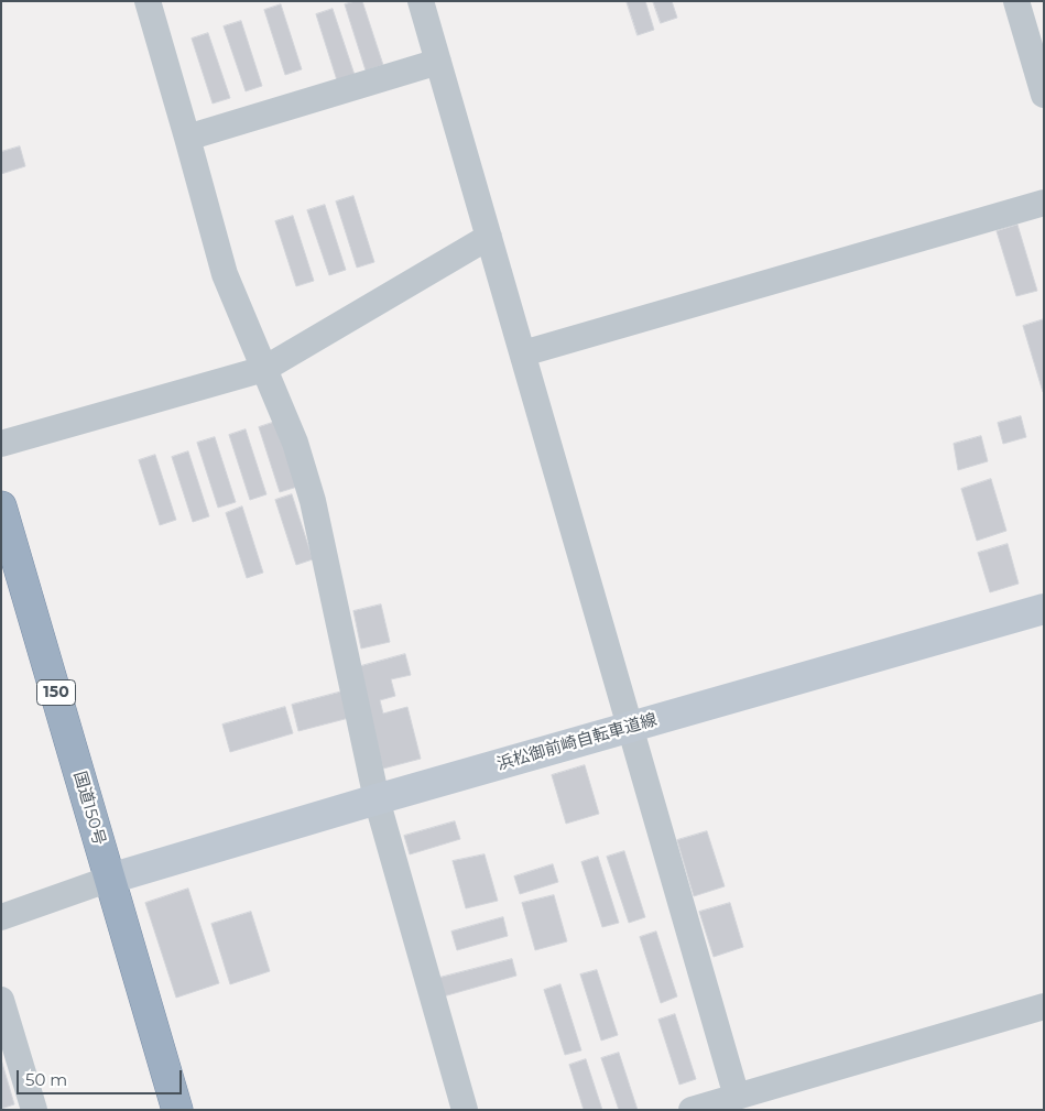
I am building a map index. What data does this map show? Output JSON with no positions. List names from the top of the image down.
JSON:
{
  "streets": {
    "highway": ["150", "国道150号"],
    "main road": ["浜松御前崎自転車道線"]
  },
  "crossings": [
    ["浜松御前崎自転車道線", "国道150号"]
  ],
  "scale_bar": "50 m"
}
